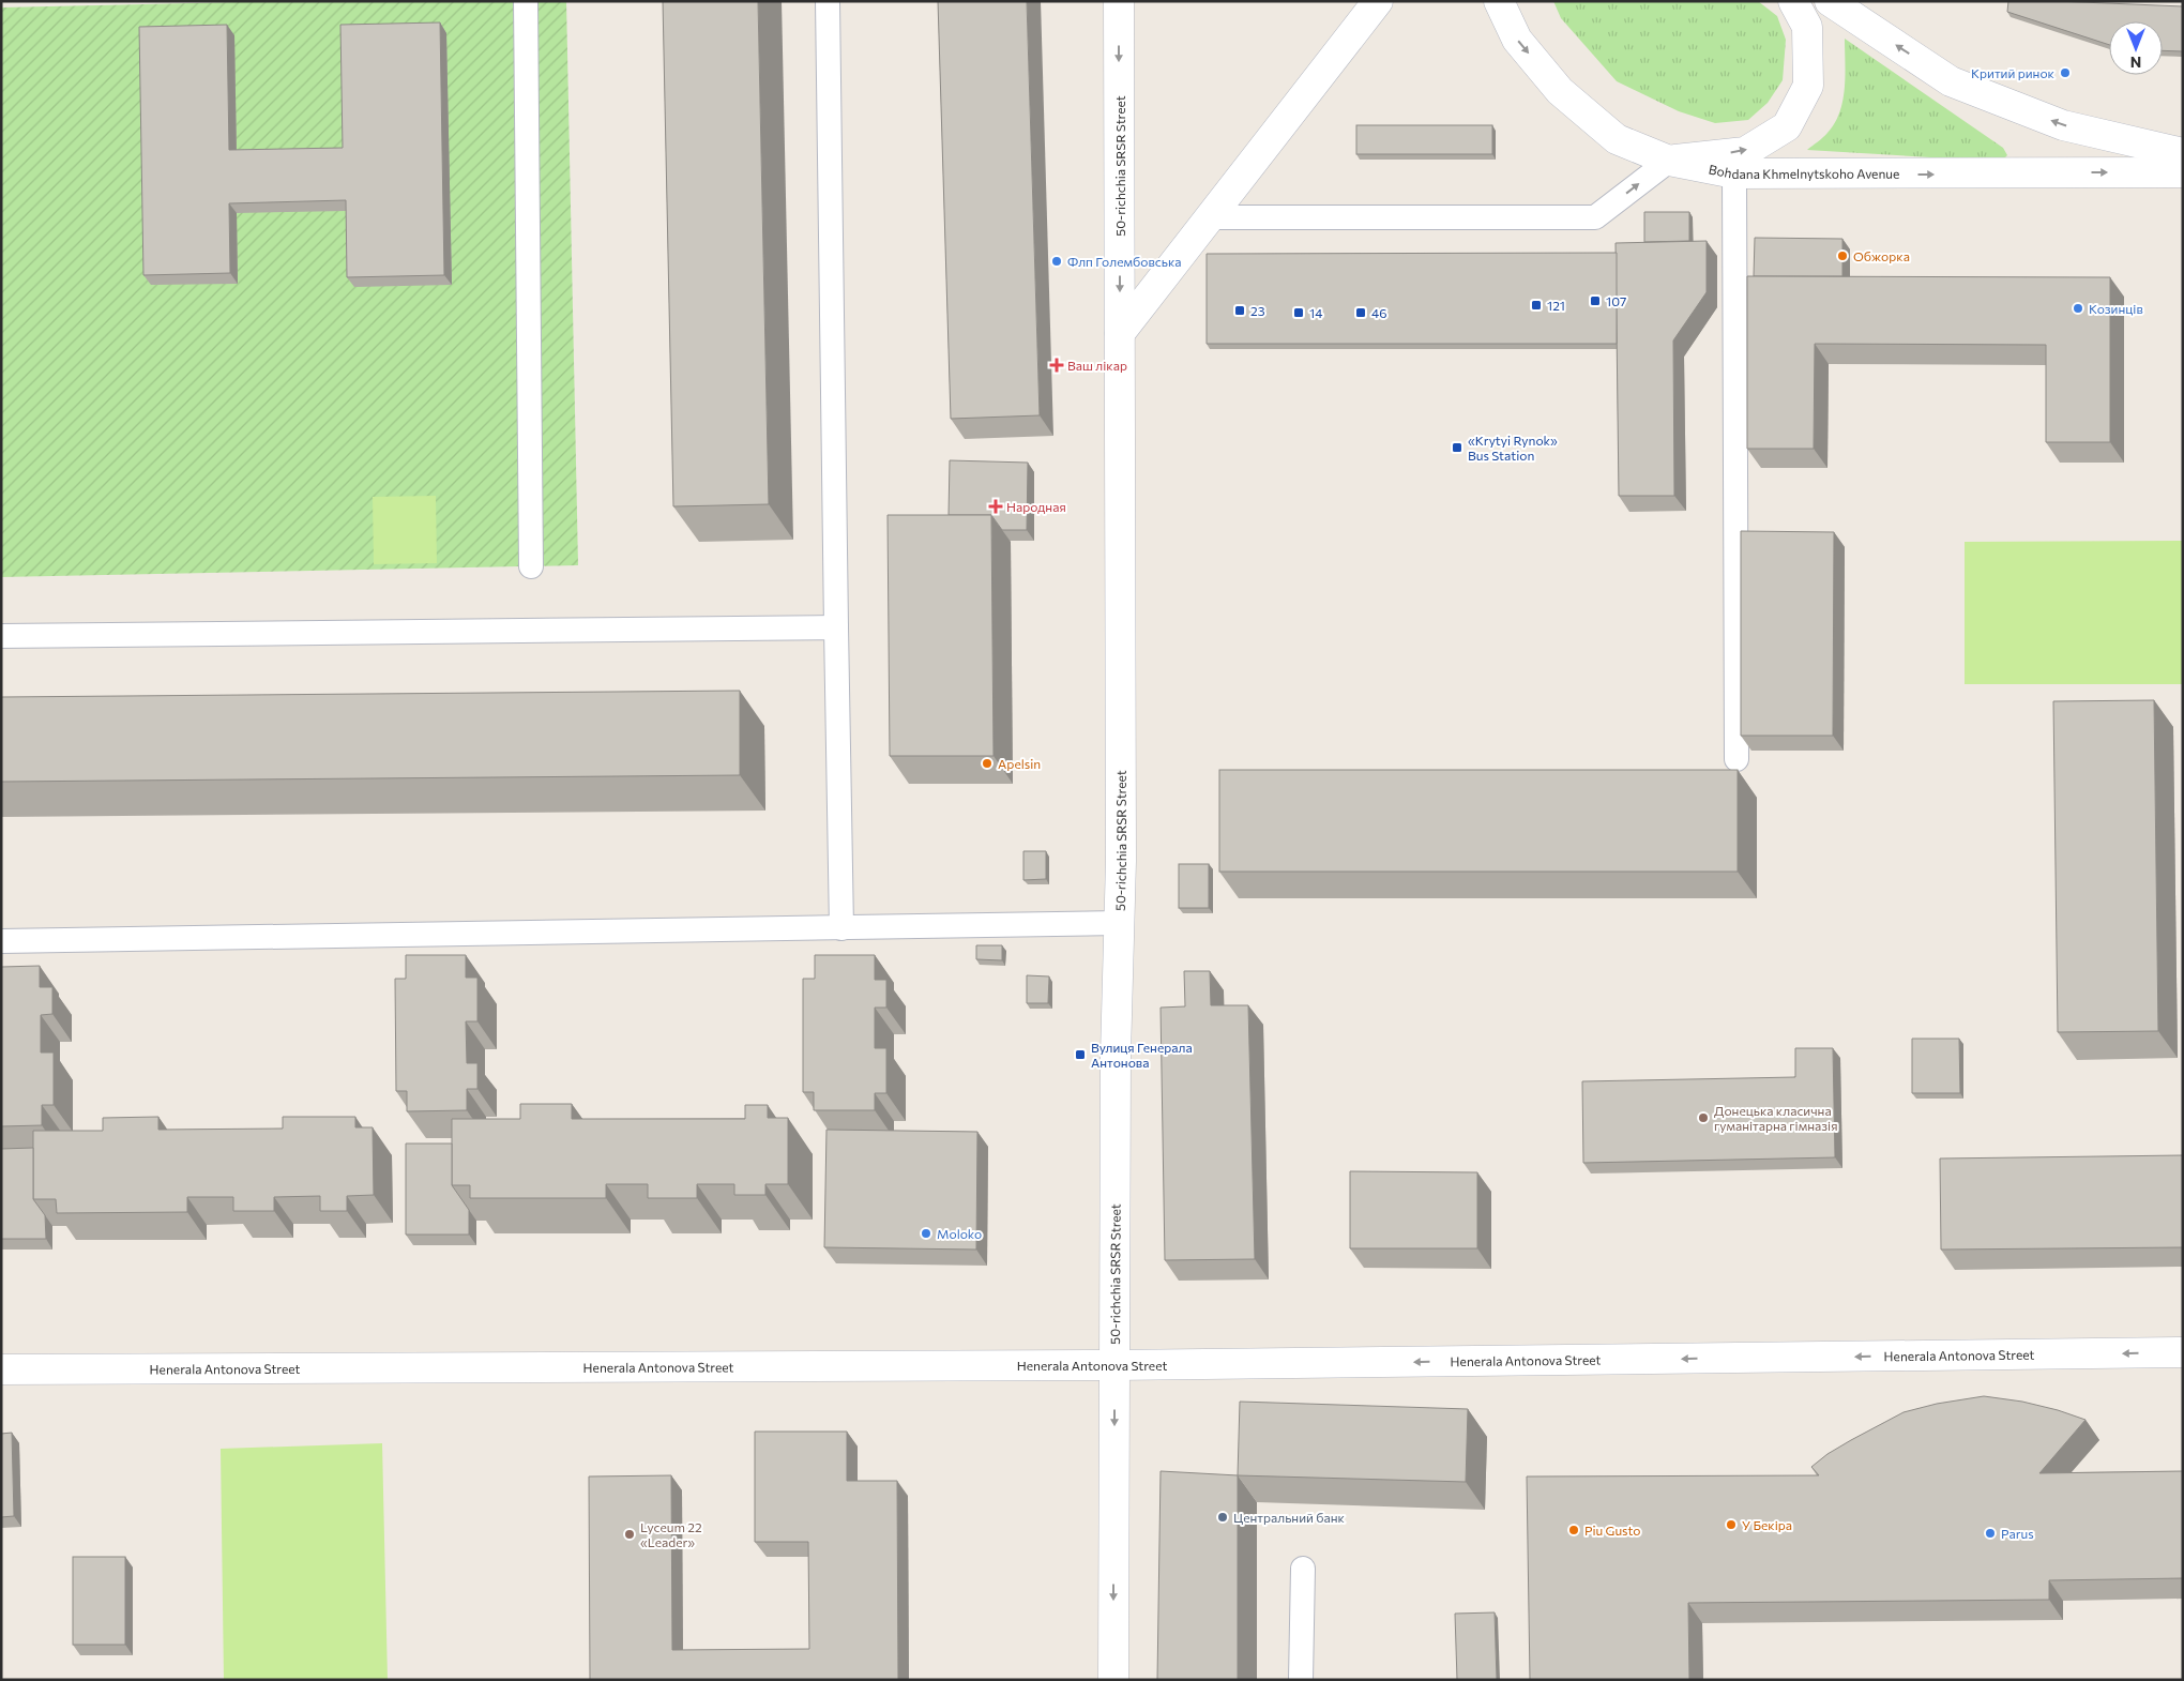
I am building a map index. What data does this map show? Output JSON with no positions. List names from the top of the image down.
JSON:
{
  "streets": {
    "street": ["50-richchia SRSR Street", "Bohdana Khmelnytskoho Avenue", "Henerala Antonova Street"]
  },
  "crossings": [
    ["50-richchia SRSR Street", "Henerala Antonova Street"]
  ],
  "one_way": ["50-richchia SRSR Street", "Henerala Antonova Street"],
  "places": {
    "other": [
      "Критий ринок",
      "Обжорка",
      "Флп Голембовська",
      "Козинців",
      "Apelsin",
      "Донецька класична гуманітарна гімназія",
      "Moloko",
      "Центральний банк",
      "У Бекіра",
      "Piu Gusto",
      "Parus",
      "Lyceum 22 «Leader»"
    ],
    "transit": [
      "107",
      "121",
      "23",
      "14",
      "46",
      "«Krytyi Rynok» Bus Station",
      "Вулиця Генерала Антонова"
    ],
    "health": ["Ваш лікар", "Народная"]
  },
  "north": "bottom"
}
